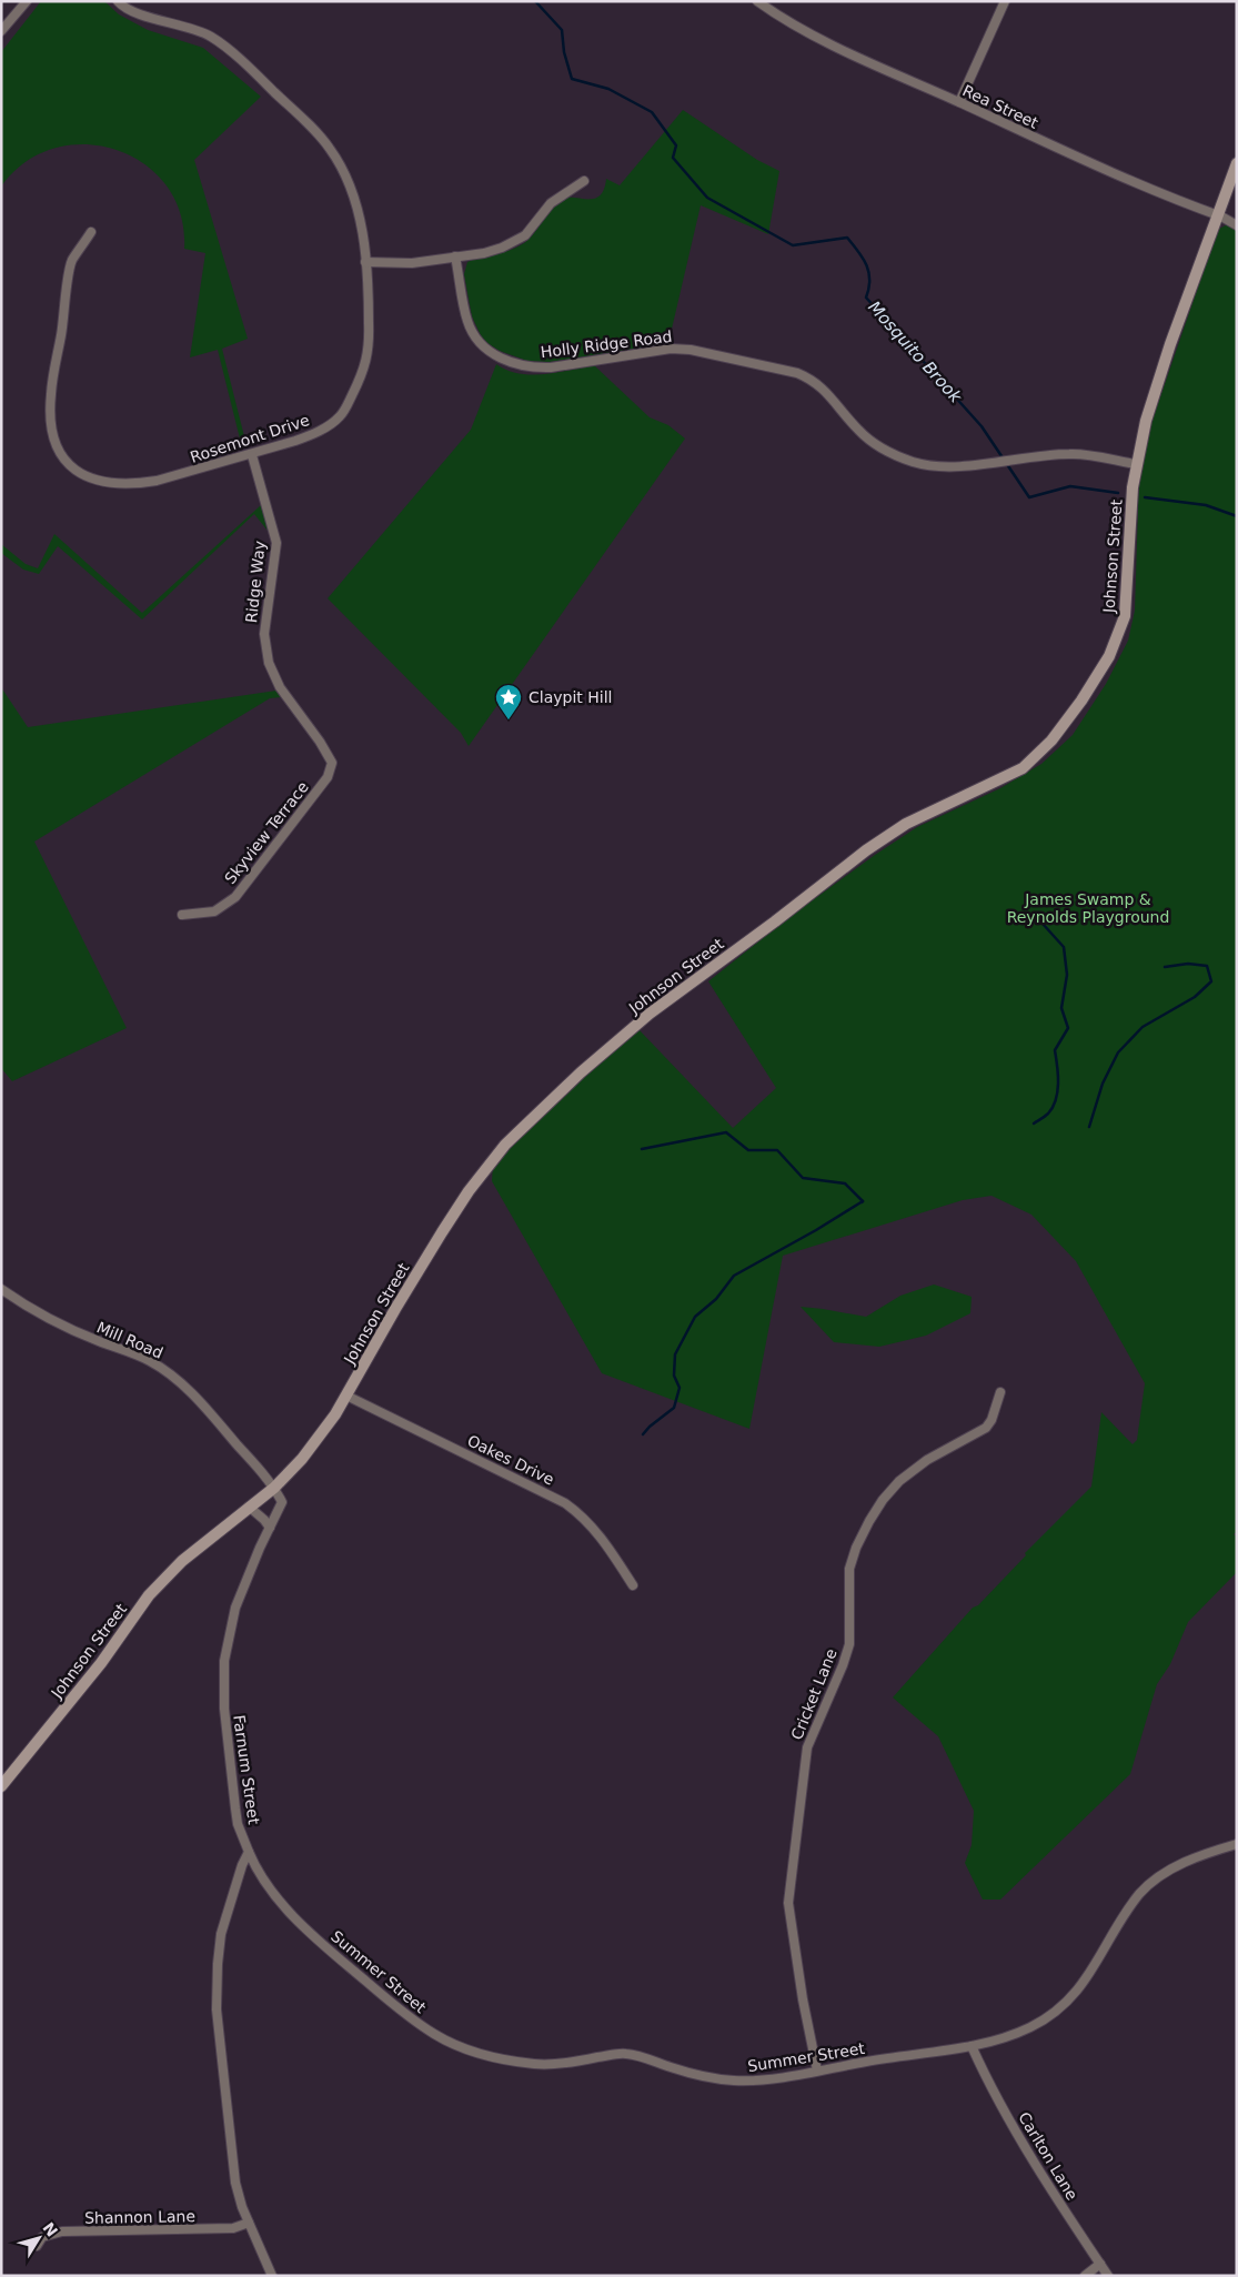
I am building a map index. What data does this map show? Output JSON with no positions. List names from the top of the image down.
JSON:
{
  "streets": {
    "street": [
      "Rea Street",
      "Holly Ridge Road",
      "Rosemont Drive",
      "Johnson Street",
      "Ridge Way",
      "Skyview Terrace",
      "Mill Road",
      "Oakes Drive",
      "Cricket Lane",
      "Farnum Street",
      "Summer Street",
      "Carlton Lane",
      "Shannon Lane"
    ]
  },
  "crossings": [
    ["Rea Street", "Johnson Street"],
    ["Holly Ridge Road", "Johnson Street"],
    ["Rosemont Drive", "Ridge Way"],
    ["Johnson Street", "Mill Road"],
    ["Johnson Street", "Oakes Drive"],
    ["Johnson Street", "Farnum Street"],
    ["Ridge Way", "Skyview Terrace"],
    ["Mill Road", "Farnum Street"],
    ["Cricket Lane", "Summer Street"],
    ["Farnum Street", "Summer Street"],
    ["Summer Street", "Carlton Lane"]
  ],
  "water": ["Mosquito Brook"],
  "parks": ["James Swamp & Reynolds Playground"],
  "places": {
    "place": ["Claypit Hill"]
  },
  "north": "top right"
}
